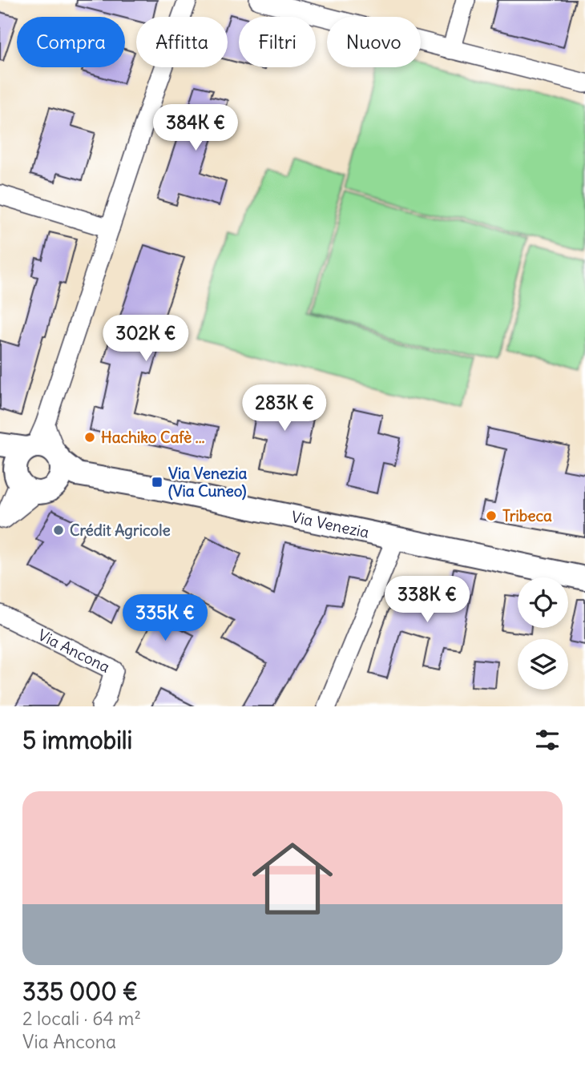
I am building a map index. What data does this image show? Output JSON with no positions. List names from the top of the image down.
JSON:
{
  "streets": {
    "street": ["Via Venezia", "Via Ancona"]
  },
  "places": {
    "other": ["Hachiko Cafè ...", "Tribeca", "Crédit Agricole"],
    "transit": ["Via Venezia (Via Cuneo)"]
  },
  "page": {
    "chip": [
      "Compra",
      "Affitta",
      "Filtri",
      "Nuovo"
    ],
    "price": [
      "384K €",
      "302K €",
      "283K €",
      "338K €",
      "335K €"
    ],
    "heading": "5 immobili",
    "list": [
      {
        "name": "335 000 €",
        "note": "2 locali · 64 m² · Via Ancona"
      }
    ]
  }
}
